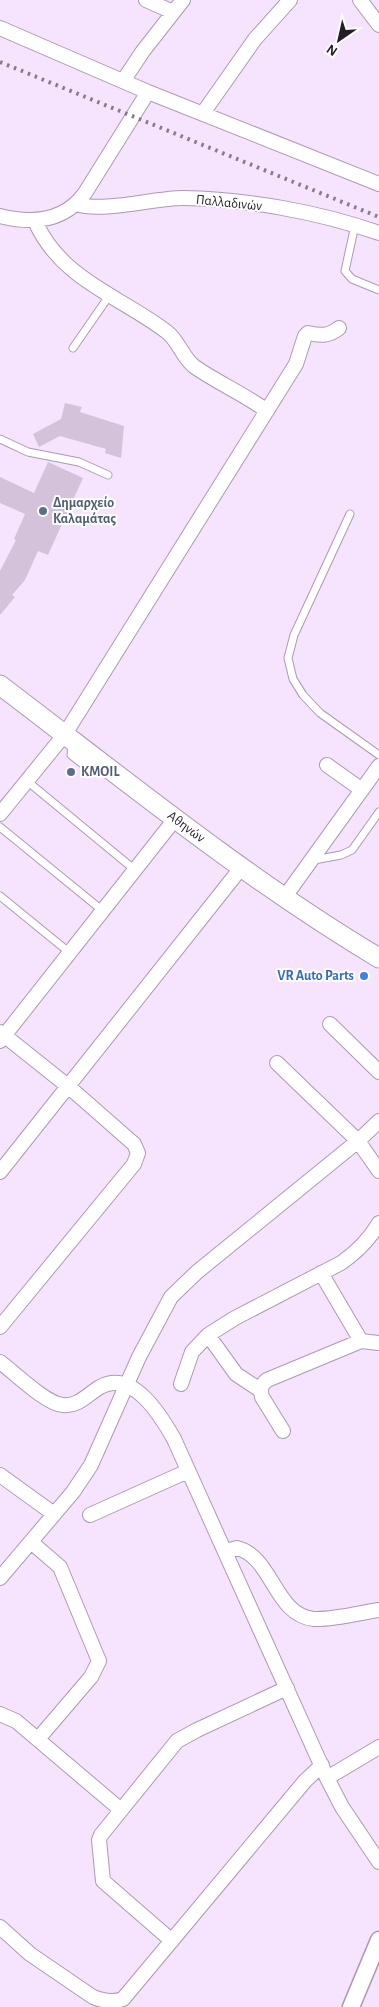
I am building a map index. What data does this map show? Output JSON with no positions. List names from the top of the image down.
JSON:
{
  "streets": {
    "main road": ["Αθηνών"],
    "street": ["Παλλαδινών"]
  },
  "places": ["Δημαρχείο Καλαμάτας", "KMOIL", "VR Auto Parts"],
  "north": "bottom left"
}
